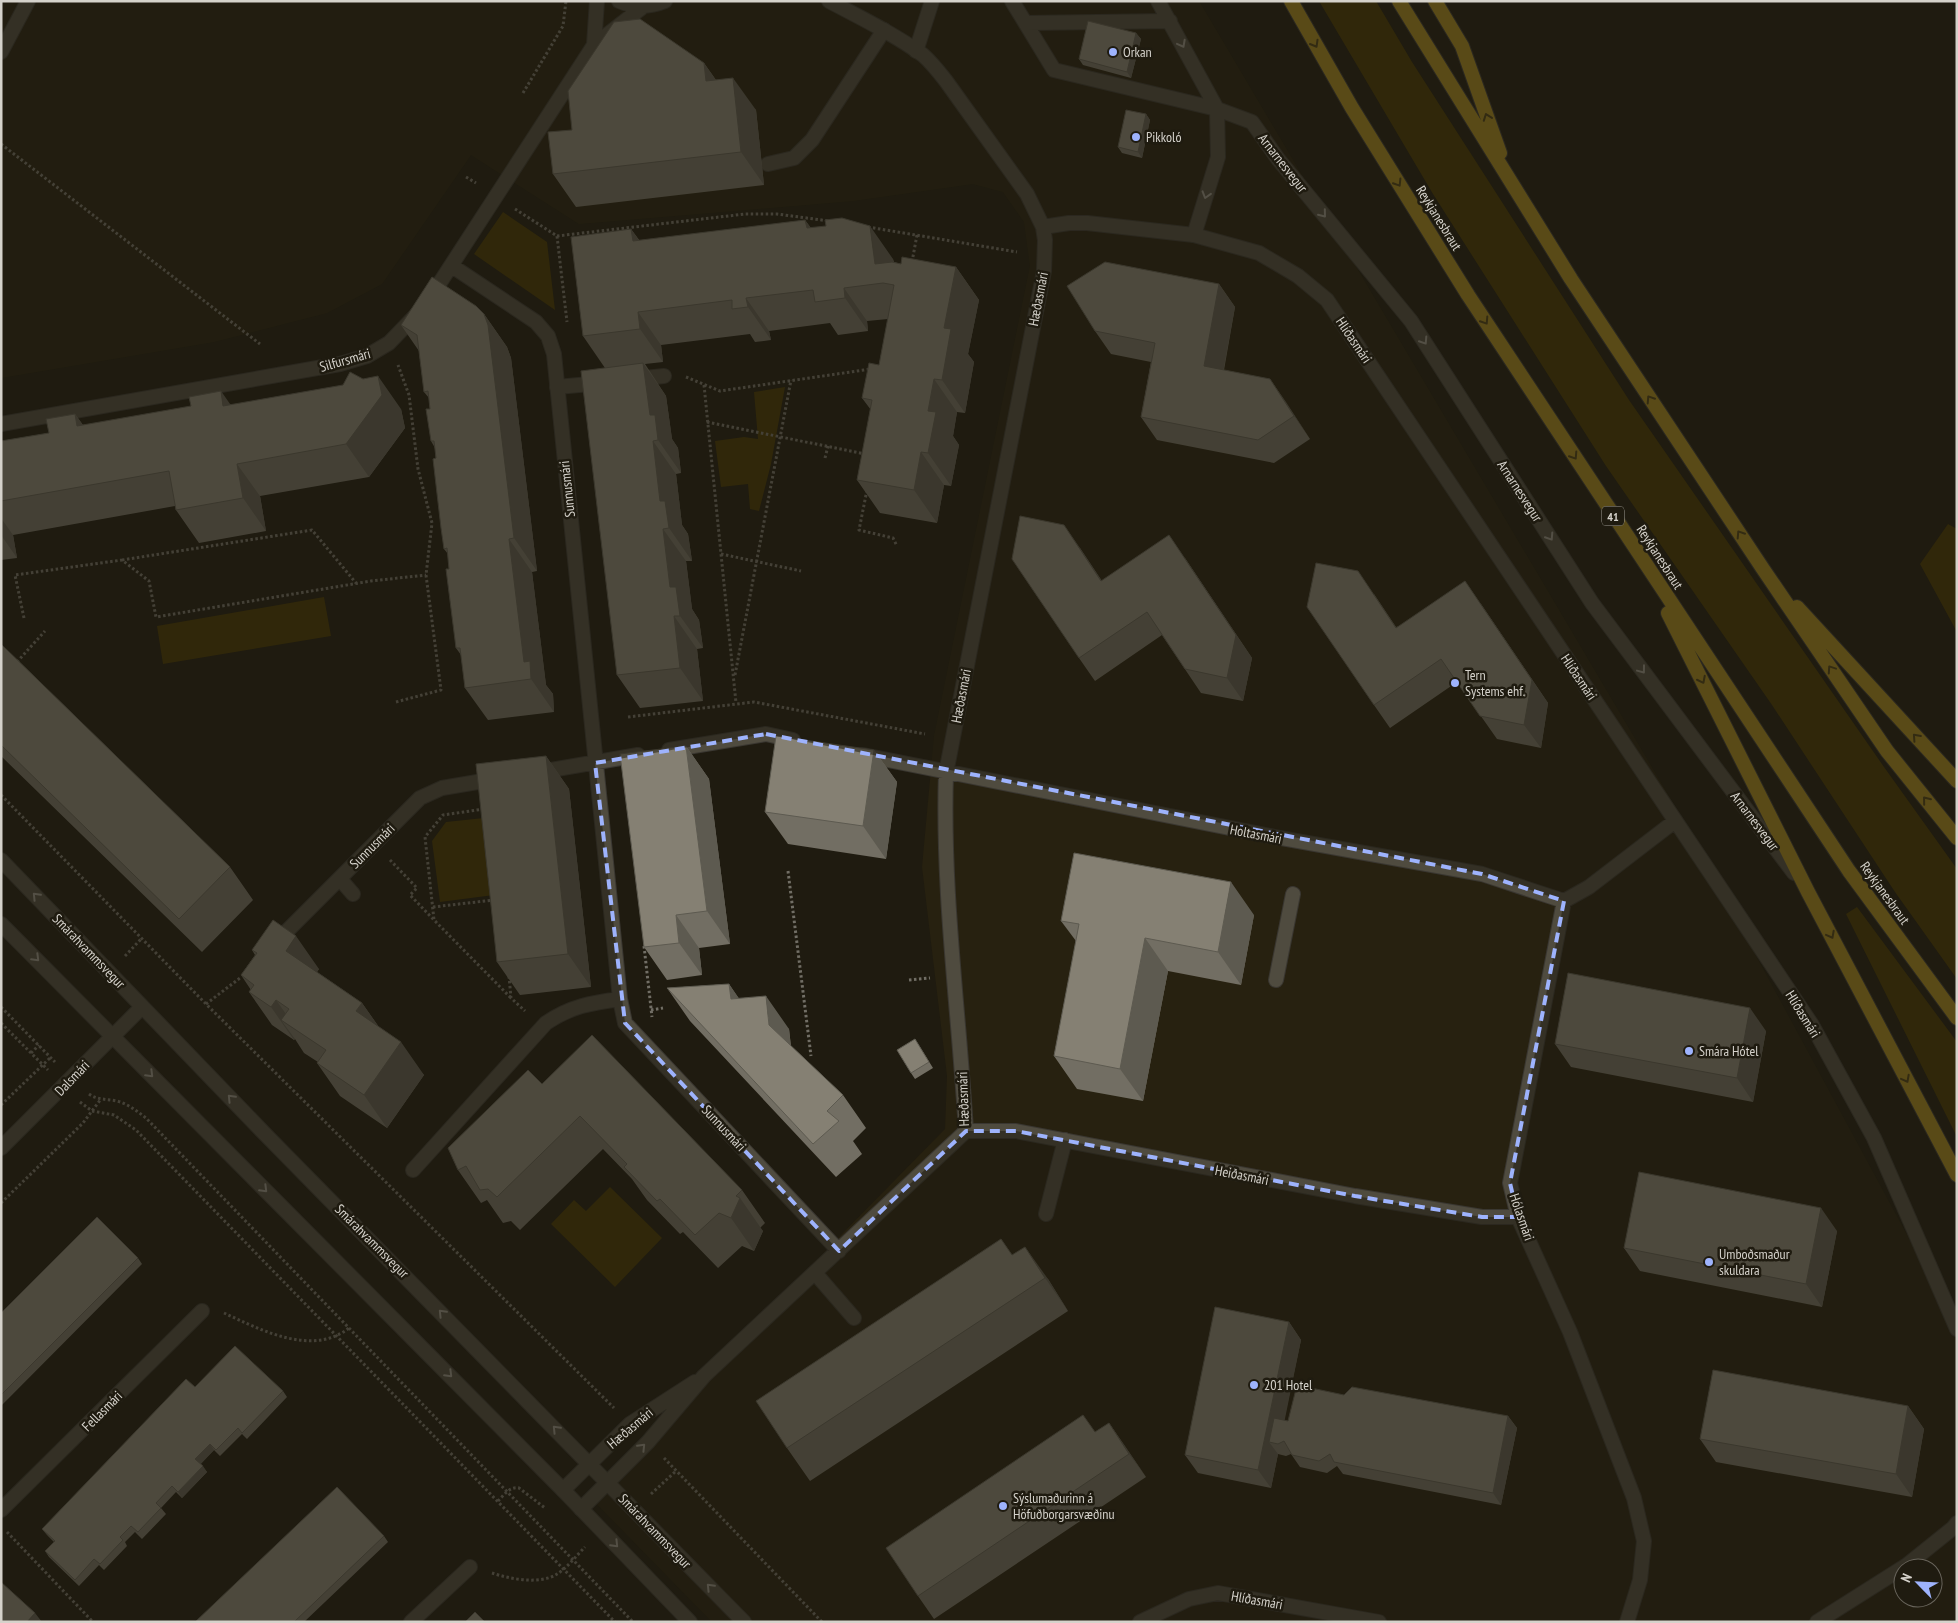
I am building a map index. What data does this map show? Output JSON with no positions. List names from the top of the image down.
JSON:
{
  "streets": {
    "highway": ["Reykjanesbraut", "41"],
    "street": [
      "Arnarnesvegur",
      "Hæðasmári",
      "Hlíðasmári",
      "Silfursmári",
      "Sunnusmári",
      "Holtasmári",
      "Smárahvammsvegur",
      "Dalsmári",
      "Heiðasmári",
      "Hólasmári",
      "Fellasmári"
    ]
  },
  "crossings": [
    ["Hæðasmári", "Hlíðasmári"],
    ["Hæðasmári", "Sunnusmári"],
    ["Hæðasmári", "Holtasmári"],
    ["Hæðasmári", "Smárahvammsvegur"],
    ["Hæðasmári", "Heiðasmári"],
    ["Silfursmári", "Sunnusmári"],
    ["Holtasmári", "Hólasmári"],
    ["Smárahvammsvegur", "Dalsmári"],
    ["Heiðasmári", "Hólasmári"]
  ],
  "one_way": ["Arnarnesvegur"],
  "places": [
    "Orkan",
    "Pikkoló",
    "Tern Systems ehf.",
    "Smára Hótel",
    "Umboðsmaður skuldara",
    "201 Hotel",
    "Sýslumaðurinn á Höfuðborgarsvæðinu"
  ],
  "north": "top left"
}
